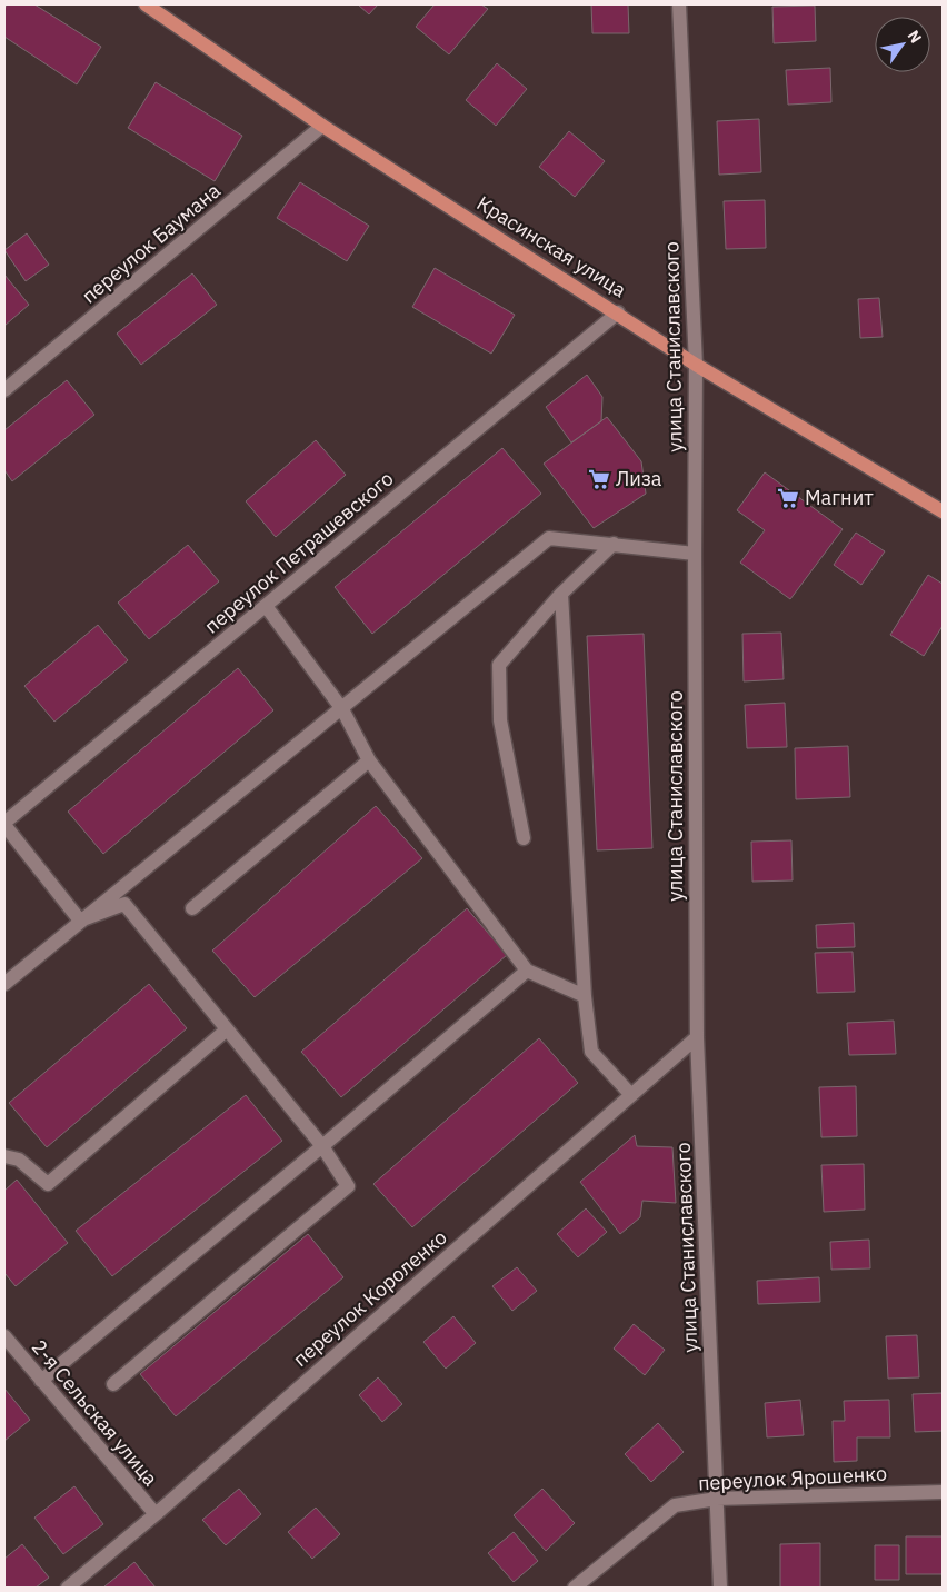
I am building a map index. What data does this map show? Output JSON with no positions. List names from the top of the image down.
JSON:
{
  "streets": {
    "main road": ["Красинская улица"],
    "street": [
      "переулок Баумана",
      "улица Станиславского",
      "переулок Петрашевского",
      "переулок Короленко",
      "2-я Сельская улица",
      "переулок Ярошенко"
    ]
  },
  "crossings": [
    ["переулок Баумана", "Красинская улица"],
    ["Красинская улица", "улица Станиславского"],
    ["Красинская улица", "переулок Петрашевского"],
    ["улица Станиславского", "переулок Короленко"],
    ["улица Станиславского", "переулок Ярошенко"],
    ["переулок Короленко", "2-я Сельская улица"]
  ],
  "places": {
    "supermarket": ["Лиза", "Магнит"]
  },
  "north": "top right"
}
